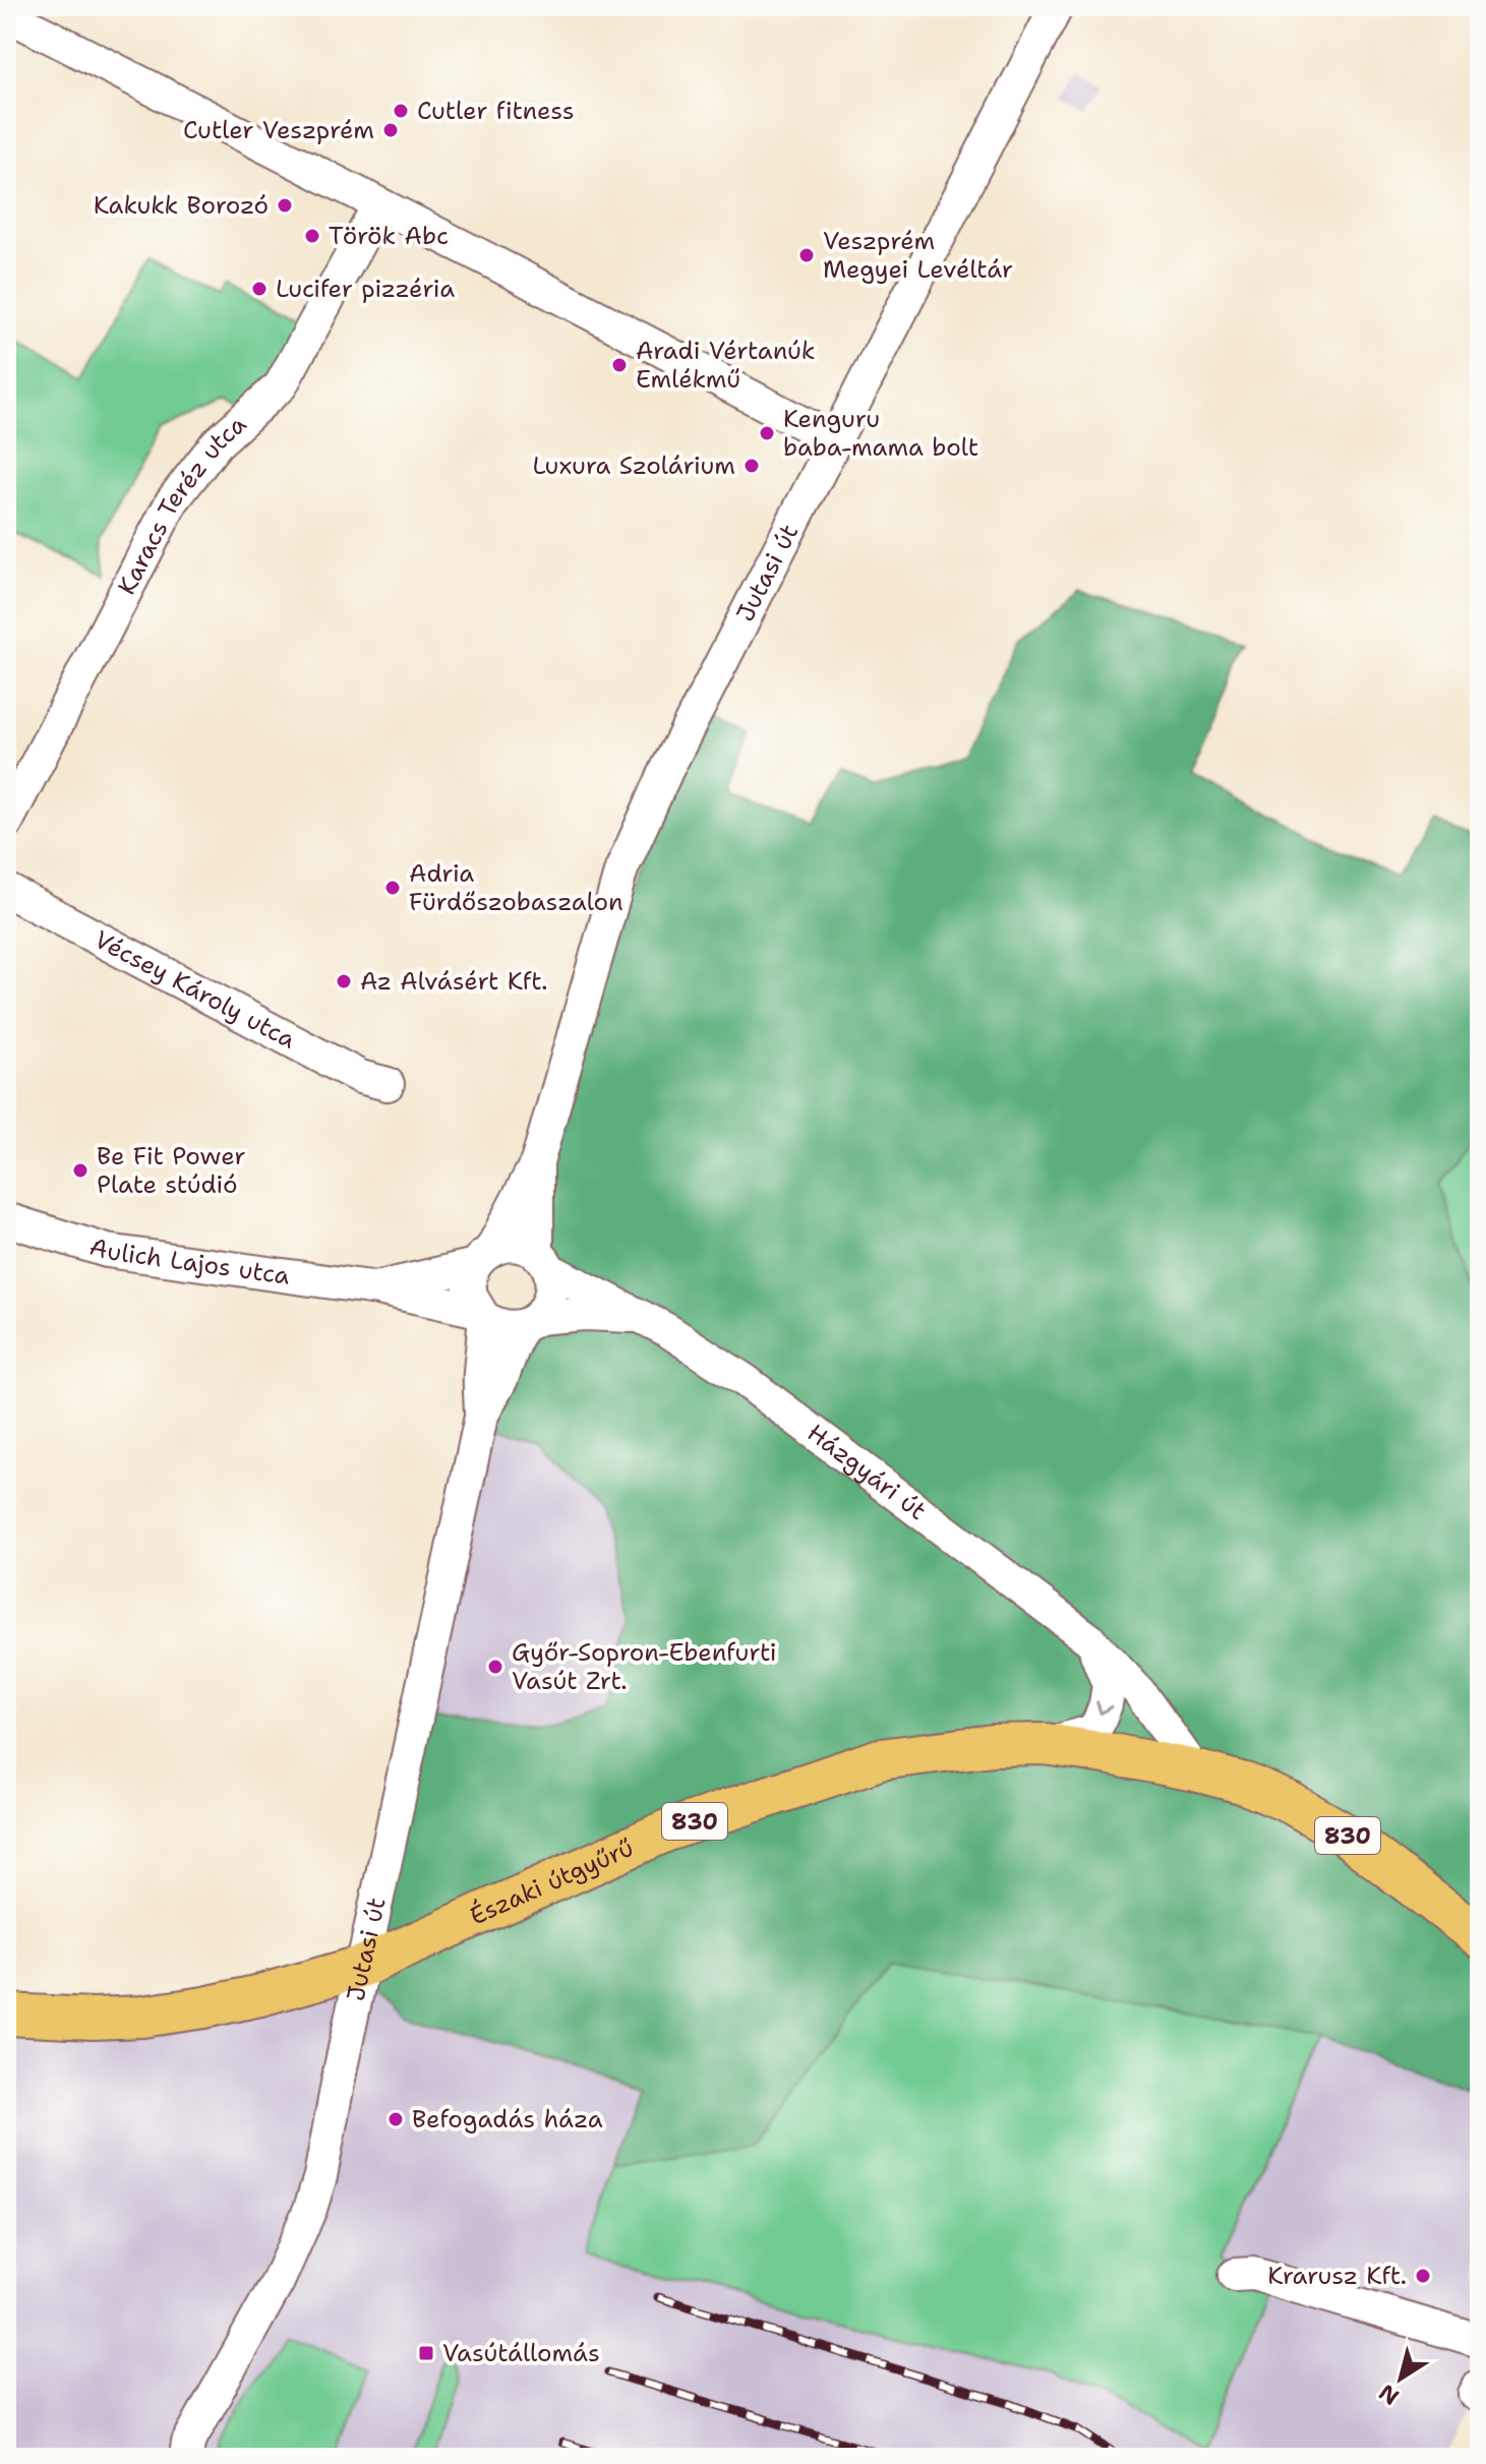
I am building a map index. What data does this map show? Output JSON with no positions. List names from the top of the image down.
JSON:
{
  "streets": {
    "main road": ["830", "Északi útgyűrű"],
    "street": [
      "Karacs Teréz utca",
      "Jutasi út",
      "Vécsey Károly utca",
      "Aulich Lajos utca",
      "Házgyári út"
    ]
  },
  "crossings": [
    ["Jutasi út", "Aulich Lajos utca"],
    ["Jutasi út", "Házgyári út"],
    ["Jutasi út", "Északi útgyűrű"],
    ["Aulich Lajos utca", "Házgyári út"],
    ["Házgyári út", "830"],
    ["Házgyári út", "Északi útgyűrű"],
    ["830", "Északi útgyűrű"]
  ],
  "places": {
    "other": [
      "Cutler fitness",
      "Cutler Veszprém",
      "Kakukk Borozó",
      "Török Abc",
      "Veszprém Megyei Levéltár",
      "Lucifer pizzéria",
      "Aradi Vértanúk Emlékmű",
      "Kenguru baba-mama bolt",
      "Luxura Szolárium",
      "Adria Fürdőszobaszalon",
      "Az Alvásért Kft.",
      "Be Fit Power Plate stúdió",
      "Győr-Sopron-Ebenfurti Vasút Zrt.",
      "Befogadás háza",
      "Krarusz Kft."
    ],
    "transit": ["Vasútállomás"]
  },
  "north": "bottom left"
}
